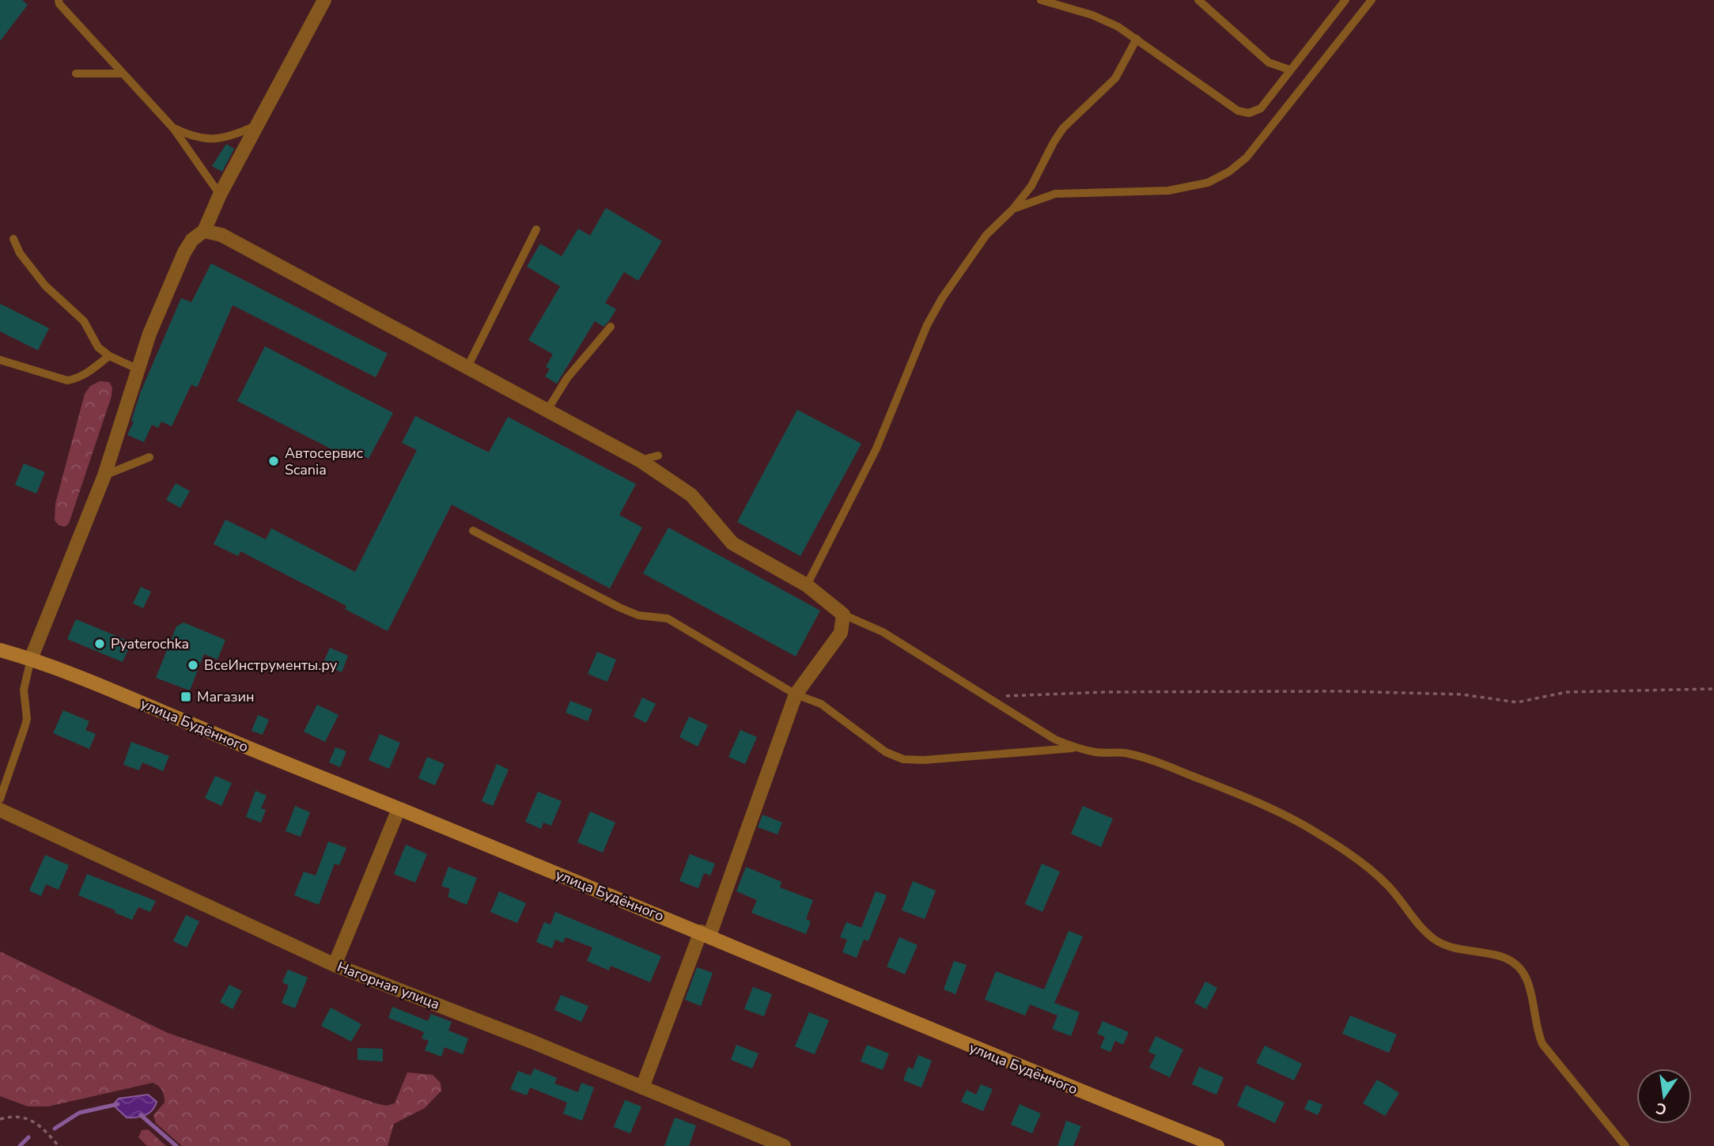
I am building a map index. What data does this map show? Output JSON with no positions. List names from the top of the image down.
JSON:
{
  "streets": {
    "main road": ["улица Будённого"],
    "street": ["Нагорная улица"]
  },
  "places": {
    "other": ["Автосервис Scania", "Pyaterochka", "ВсеИнструменты.ру"],
    "transit": ["Магазин"]
  },
  "north": "bottom"
}
